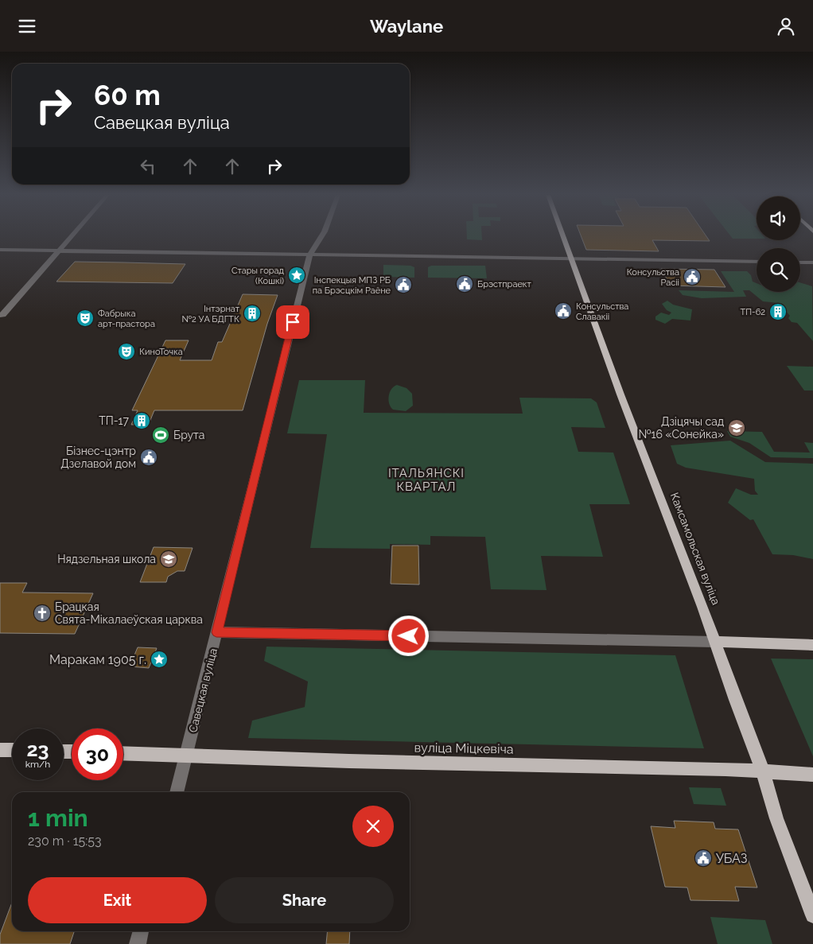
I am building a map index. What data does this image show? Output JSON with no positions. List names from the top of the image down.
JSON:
{
  "streets": {
    "main road": ["Камсамольская вуліца", "вуліца Міцкевіча"],
    "street": ["Савецкая вуліца"]
  },
  "crossings": [
    ["Камсамольская вуліца", "вуліца Міцкевіча"],
    ["Савецкая вуліца", "вуліца Міцкевіча"]
  ],
  "districts": ["ІТАЛЬЯНСКІ КВАРТАЛ"],
  "places": {
    "place": ["Стары горад (Кошкі)", "Маракам 1905 г."],
    "public building": [
      "Консульства Расіі",
      "Брэстпраект",
      "Інспекцыя МПЗ РБ па Брэсцкім Раёне",
      "Консульства Славакіі",
      "Бізнес-цэнтр Дзелавой дом",
      "УБАЗ"
    ],
    "building": ["ТП-62", "Інтэрнат №2 УА БДГТК", "ТП-17"],
    "theatre": ["Фабрыка арт-прастора", "КиноТочка"],
    "school or university": ["Дзіцячы сад №16 «Сонейка»", "Нядзельная школа"],
    "sports": ["Брута"],
    "church": ["Брацкая Свята-Мікалаеўская царква"]
  },
  "page": {
    "header": "Waylane",
    "turn": ["60 m", "Савецкая вуліца"],
    "speed": "23 km/h",
    "limit": "30",
    "heading": ["1 min", "230 m · 15:53"],
    "buttons": ["Exit", "Share"]
  }
}
